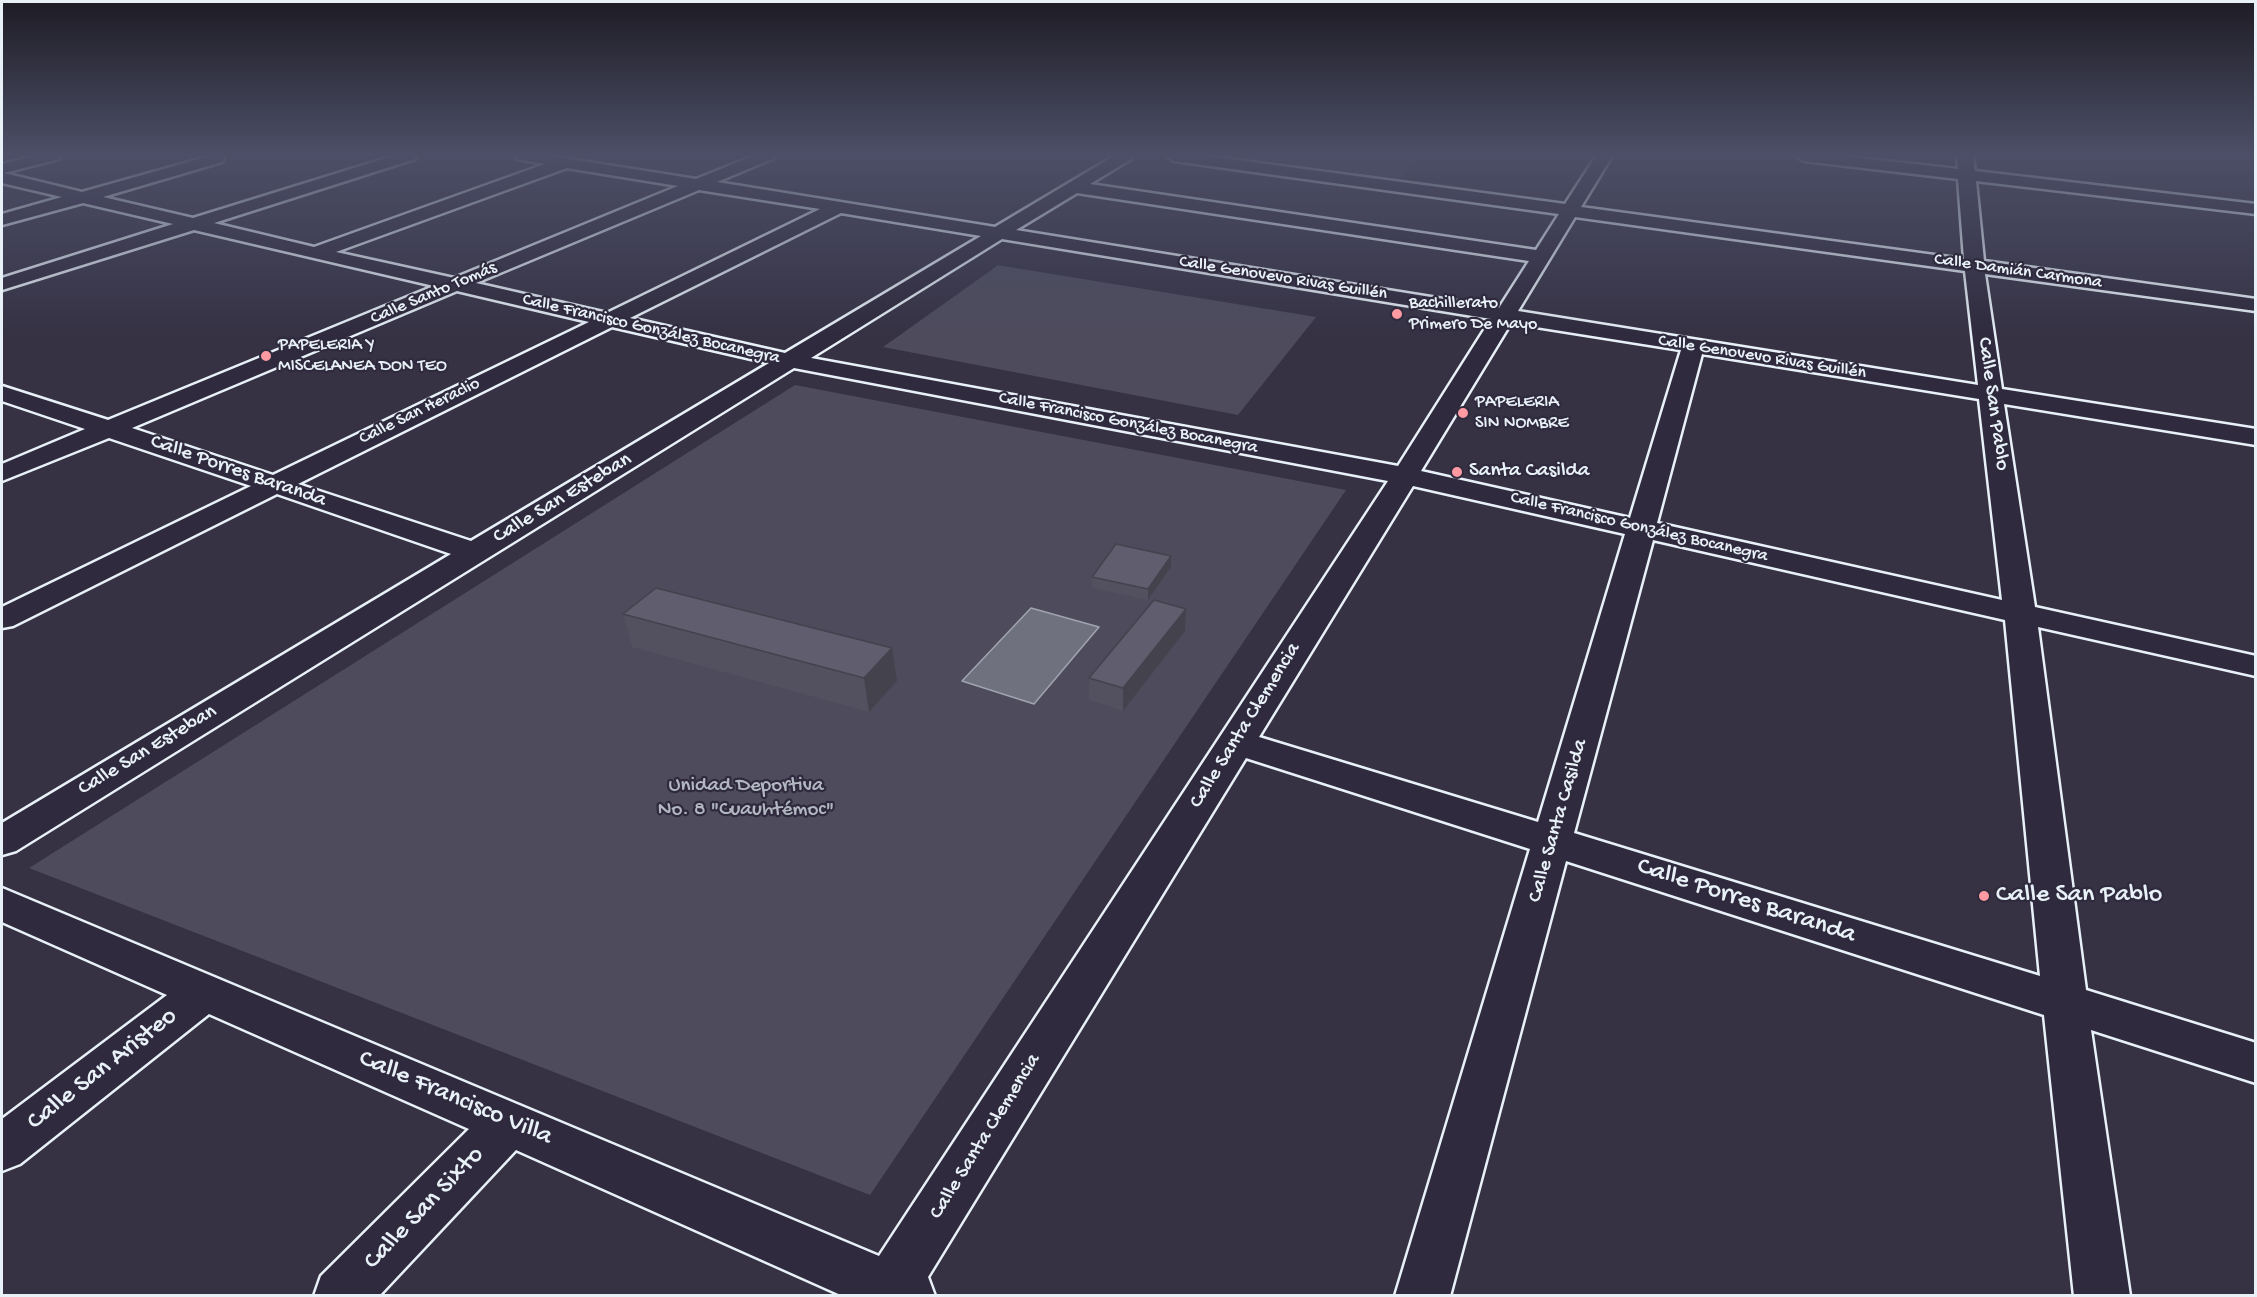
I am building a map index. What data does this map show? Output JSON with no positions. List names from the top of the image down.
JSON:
{
  "streets": {
    "street": [
      "Calle Damián Carmona",
      "Calle Genovevo Rivas Guillén",
      "Calle Santo Tomás",
      "Calle Francisco González Bocanegra",
      "Calle San Pablo",
      "Calle San Heraclio",
      "Calle Porres Baranda",
      "Calle San Esteban",
      "Calle Santa Clemencia",
      "Calle Santa Casilda",
      "Calle San Aristeo",
      "Calle Francisco Villa",
      "Calle San Sixto"
    ]
  },
  "crossings": [
    ["Calle Damián Carmona", "Calle San Pablo"],
    ["Calle Genovevo Rivas Guillén", "Calle San Pablo"],
    ["Calle Genovevo Rivas Guillén", "Calle San Esteban"],
    ["Calle Genovevo Rivas Guillén", "Calle Santa Clemencia"],
    ["Calle Genovevo Rivas Guillén", "Calle Santa Casilda"],
    ["Calle Santo Tomás", "Calle Francisco González Bocanegra"],
    ["Calle Santo Tomás", "Calle Porres Baranda"],
    ["Calle Francisco González Bocanegra", "Calle San Pablo"],
    ["Calle Francisco González Bocanegra", "Calle San Heraclio"],
    ["Calle Francisco González Bocanegra", "Calle San Esteban"],
    ["Calle Francisco González Bocanegra", "Calle Santa Clemencia"],
    ["Calle Francisco González Bocanegra", "Calle Santa Casilda"],
    ["Calle San Pablo", "Calle Porres Baranda"],
    ["Calle San Heraclio", "Calle Porres Baranda"],
    ["Calle Porres Baranda", "Calle San Esteban"],
    ["Calle Porres Baranda", "Calle Santa Clemencia"],
    ["Calle Porres Baranda", "Calle Santa Casilda"],
    ["Calle Santa Clemencia", "Calle Francisco Villa"],
    ["Calle San Aristeo", "Calle Francisco Villa"],
    ["Calle Francisco Villa", "Calle San Sixto"]
  ],
  "parks": ["Unidad Deportiva No. 8 \"Cuauhtémoc\""],
  "places": [
    "Bachillerato Primero De Mayo",
    "PAPELERIA Y MISCELANEA DON TEO",
    "PAPELERIA SIN NOMBRE",
    "Santa Casilda",
    "Calle San Pablo"
  ]
}
